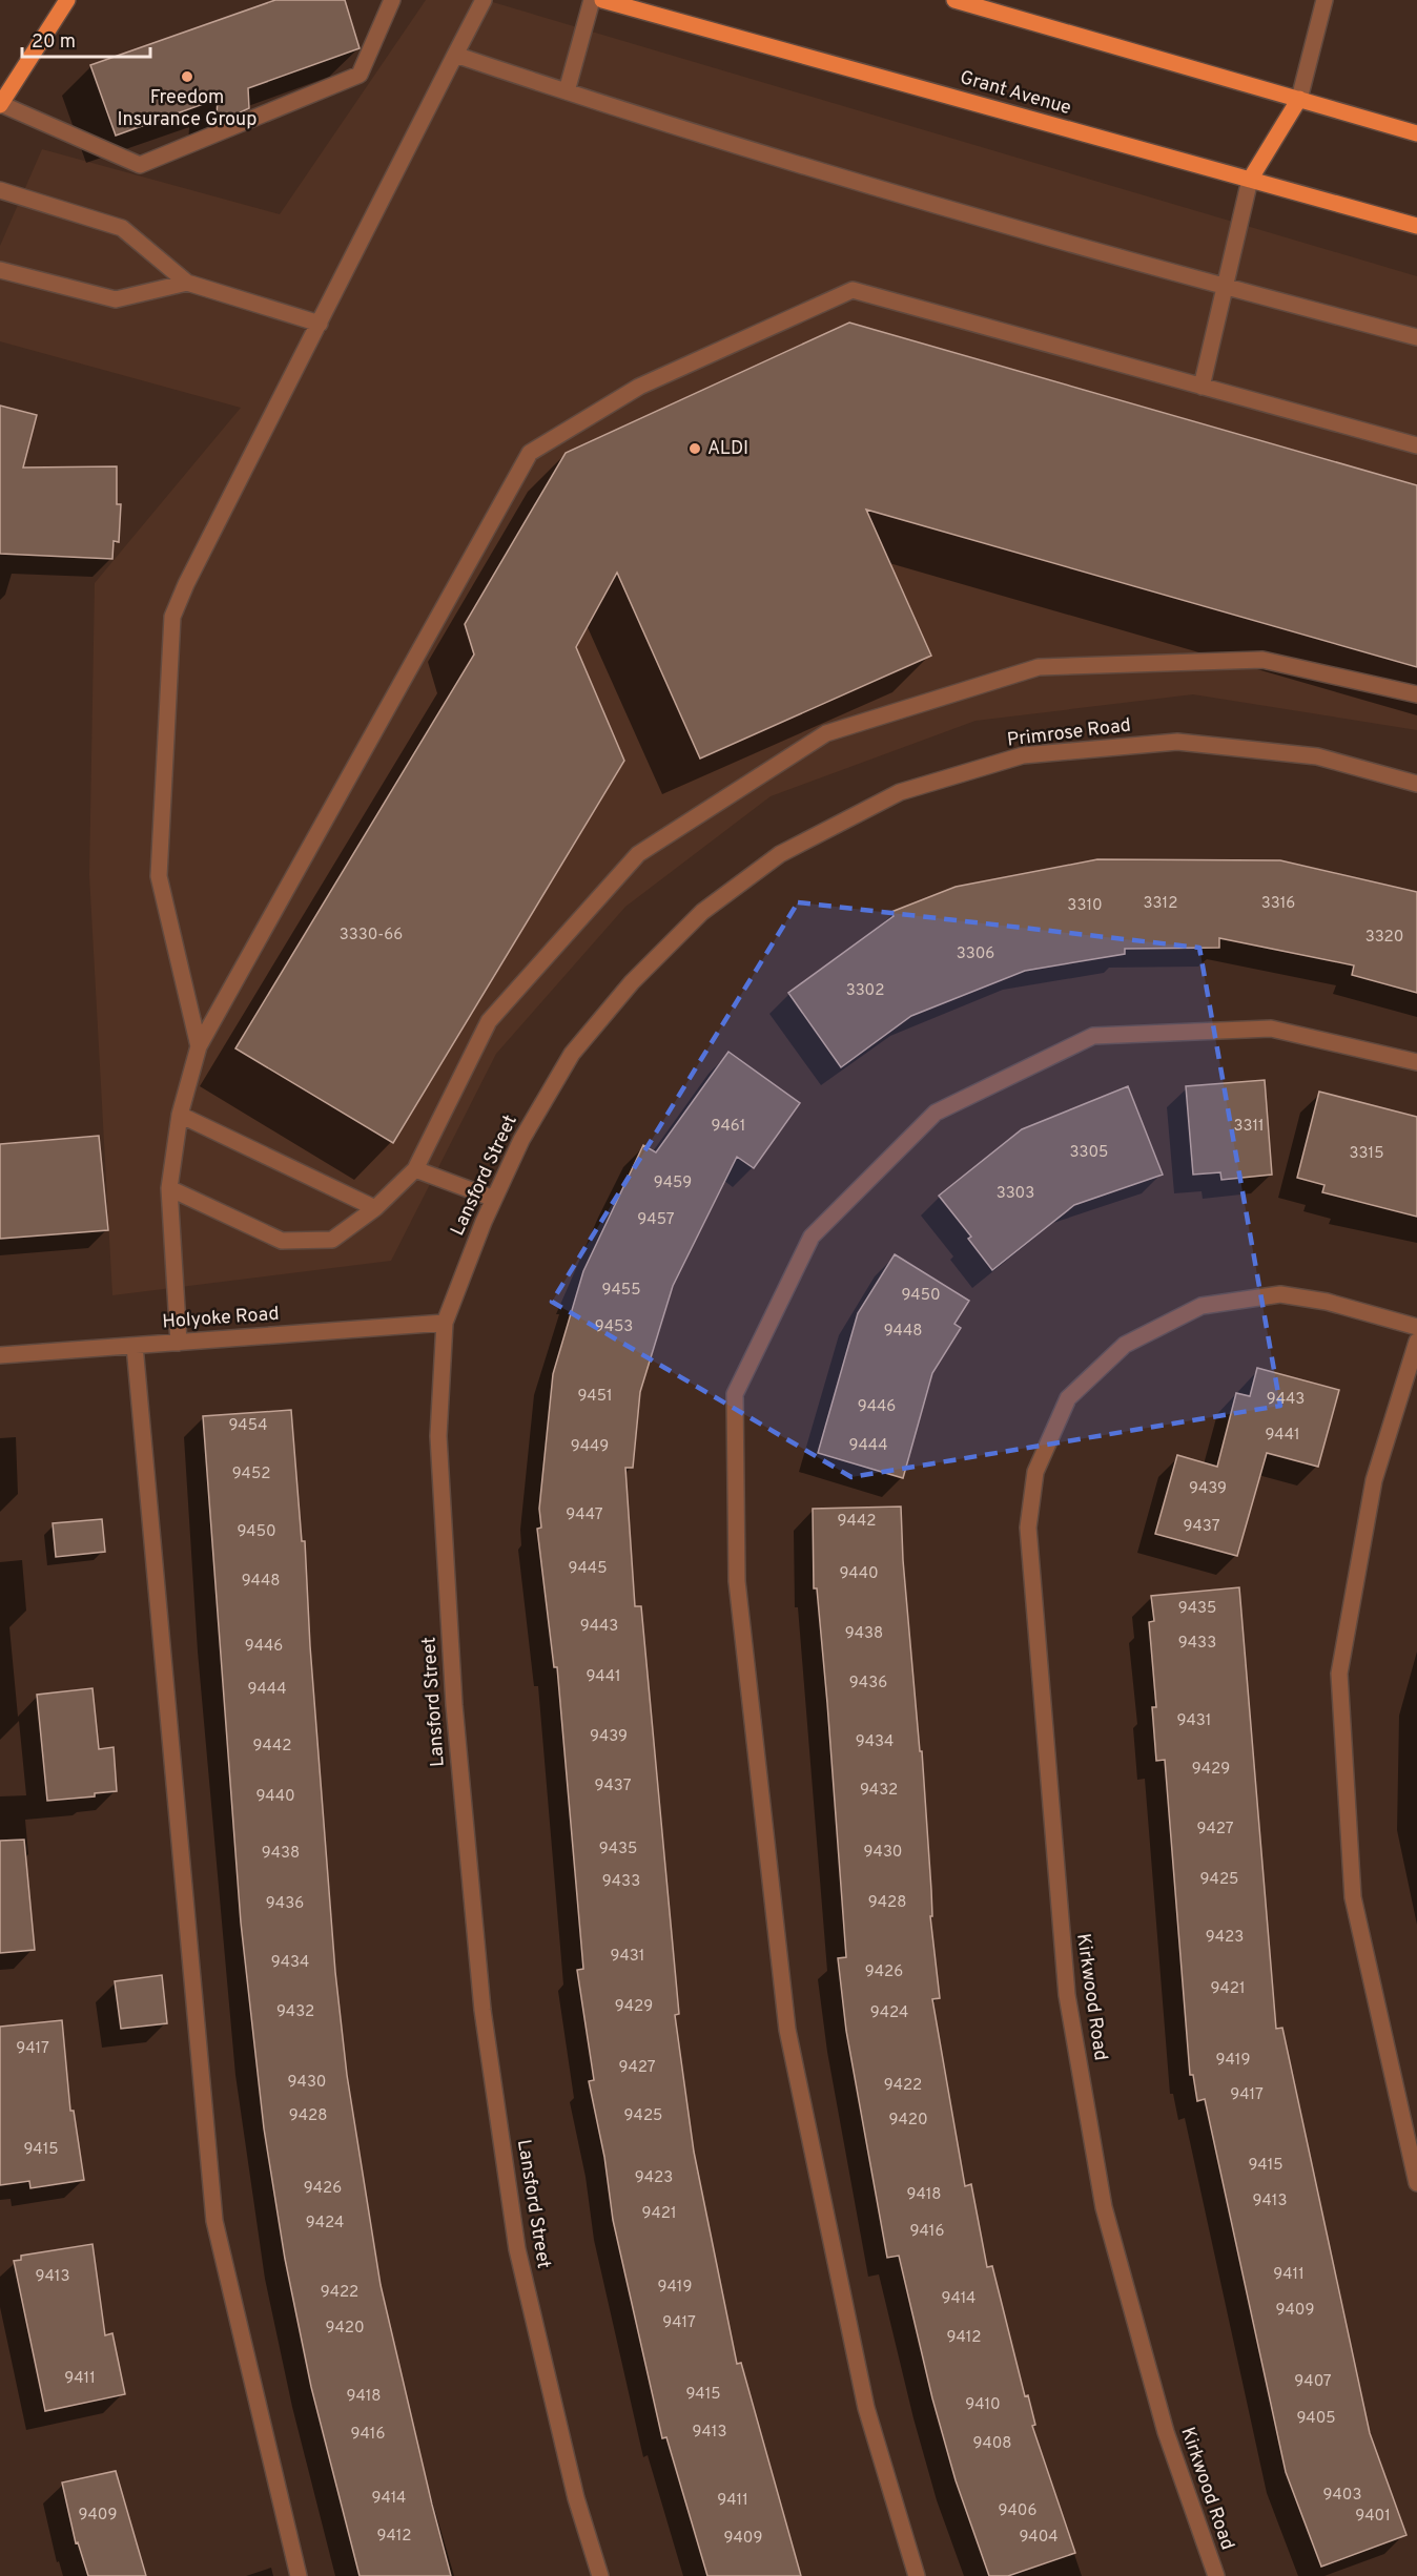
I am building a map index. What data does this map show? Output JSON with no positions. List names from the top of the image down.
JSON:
{
  "streets": {
    "main road": ["Grant Avenue"],
    "street": [
      "Primrose Road",
      "Lansford Street",
      "Holyoke Road",
      "Kirkwood Road"
    ]
  },
  "crossings": [
    ["Primrose Road", "Lansford Street"],
    ["Lansford Street", "Holyoke Road"]
  ],
  "places": ["Freedom Insurance Group", "ALDI"],
  "house_numbers": [
    "3312",
    "3316",
    "3310",
    "3330-66",
    "3320",
    "3306",
    "3302",
    "9461",
    "3311",
    "3305",
    "3315",
    "9459",
    "3303",
    "9457",
    "9455",
    "9450",
    "9453",
    "9448",
    "9451",
    "9443",
    "9446",
    "9454",
    "9441",
    "9444",
    "9449",
    "9452",
    "9439",
    "9447",
    "9442",
    "9437",
    "9450",
    "9445",
    "9440",
    "9448",
    "9435",
    "9443",
    "9438",
    "9433",
    "9446",
    "9441",
    "9436",
    "9444",
    "9431",
    "9439",
    "9434",
    "9442",
    "9429",
    "9437",
    "9432",
    "9440",
    "9427",
    "9435",
    "9430",
    "9438",
    "9425",
    "9433",
    "9428",
    "9436",
    "9423",
    "9431",
    "9434",
    "9426",
    "9421",
    "9429",
    "9432",
    "9424",
    "9417",
    "9419",
    "9427",
    "9430",
    "9422",
    "9417",
    "9428",
    "9425",
    "9420",
    "9415",
    "9415",
    "9423",
    "9426",
    "9418",
    "9413",
    "9421",
    "9424",
    "9416",
    "9411",
    "9413",
    "9419",
    "9422",
    "9414",
    "9409",
    "9417",
    "9420",
    "9412",
    "9411",
    "9407",
    "9415",
    "9418",
    "9410",
    "9405",
    "9413",
    "9416",
    "9408",
    "9403",
    "9414",
    "9411",
    "9406",
    "9409",
    "9401",
    "9412",
    "9404",
    "9409"
  ],
  "scale_bar": "20 m"
}
